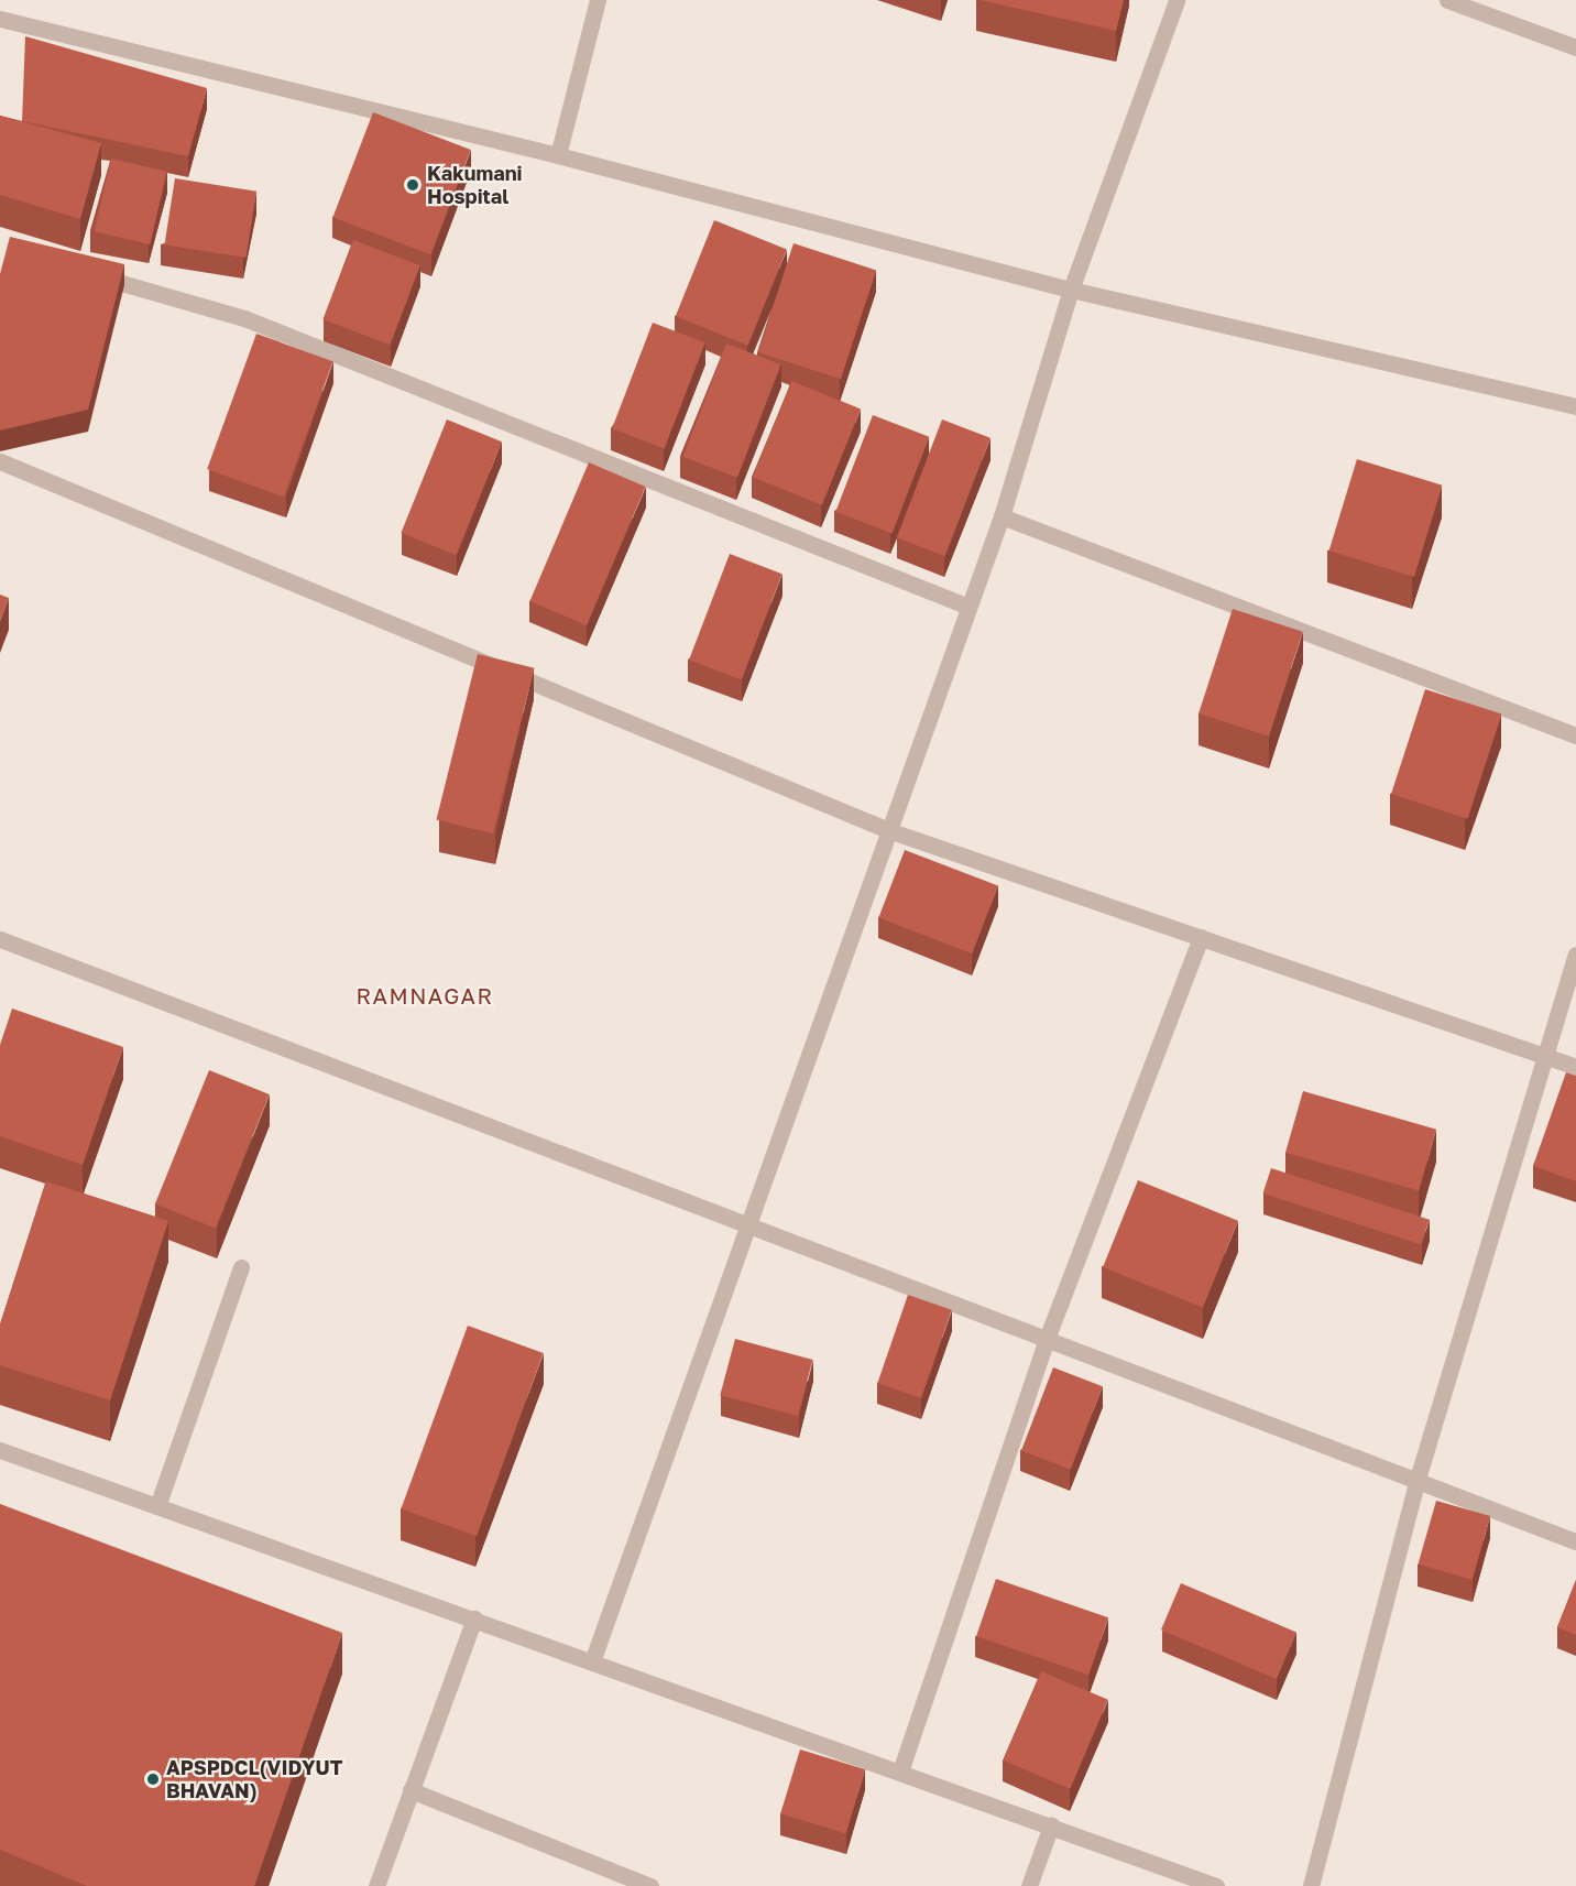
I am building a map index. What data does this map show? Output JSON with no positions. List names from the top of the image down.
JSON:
{
  "districts": ["RAMNAGAR"],
  "places": ["Kakumani Hospital", "APSPDCL(VIDYUT BHAVAN)"]
}
